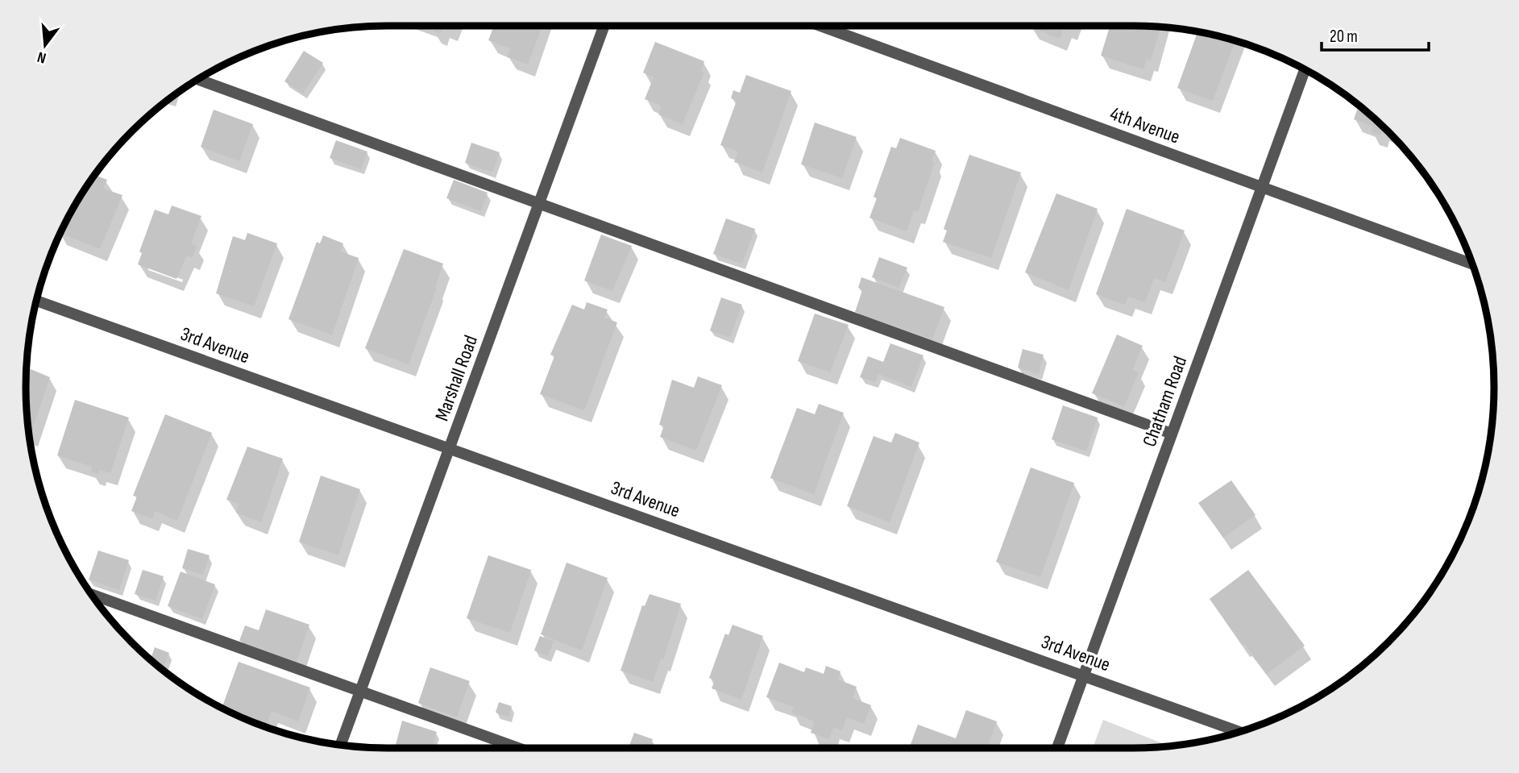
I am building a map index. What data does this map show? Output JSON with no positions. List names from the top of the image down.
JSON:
{
  "streets": {
    "street": [
      "4th Avenue",
      "3rd Avenue",
      "Marshall Road",
      "Chatham Road"
    ]
  },
  "crossings": [
    ["4th Avenue", "Chatham Road"],
    ["3rd Avenue", "Marshall Road"],
    ["3rd Avenue", "Chatham Road"]
  ],
  "scale_bar": "20 m",
  "north": "bottom"
}
